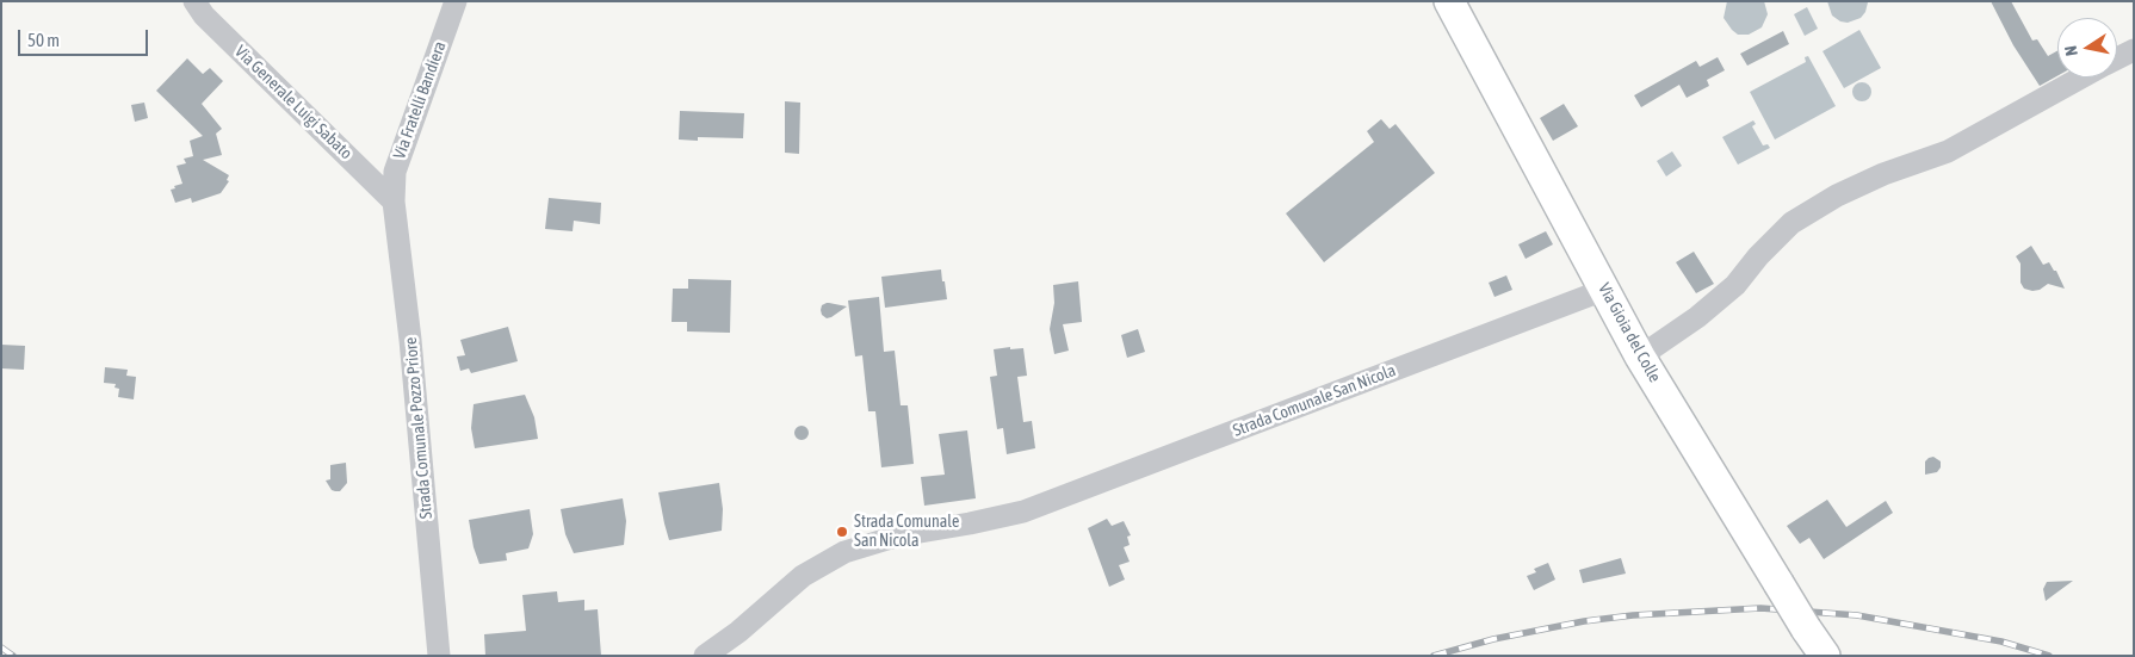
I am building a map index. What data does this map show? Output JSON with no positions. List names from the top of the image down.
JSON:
{
  "streets": {
    "main road": ["Via Gioia del Colle"],
    "street": [
      "Via Fratelli Bandiera",
      "Via Generale Luigi Sabato",
      "Strada Comunale San Nicola",
      "Strada Comunale Pozzo Priore"
    ]
  },
  "crossings": [
    ["Via Fratelli Bandiera", "Via Generale Luigi Sabato"],
    ["Via Fratelli Bandiera", "Strada Comunale Pozzo Priore"],
    ["Via Generale Luigi Sabato", "Strada Comunale Pozzo Priore"],
    ["Via Gioia del Colle", "Strada Comunale San Nicola"]
  ],
  "places": ["Strada Comunale San Nicola"],
  "scale_bar": "50 m",
  "north": "left"
}
